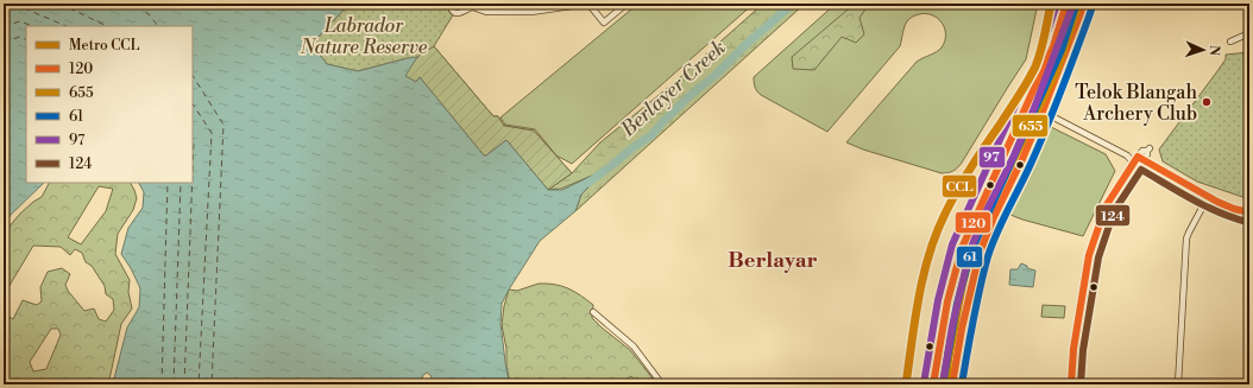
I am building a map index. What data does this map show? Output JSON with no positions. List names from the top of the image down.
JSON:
{
  "districts": ["Berlayar"],
  "water": ["Berlayer Creek"],
  "parks": ["Labrador Nature Reserve"],
  "places": ["Telok Blangah Archery Club"],
  "lines": [
    "metro line CCL",
    "transit line 120",
    "transit line 655",
    "transit line 97",
    "transit line 61",
    "transit line 124"
  ],
  "legend": [
    "Metro CCL",
    "120",
    "655",
    "61",
    "97",
    "124"
  ],
  "north": "right"
}
